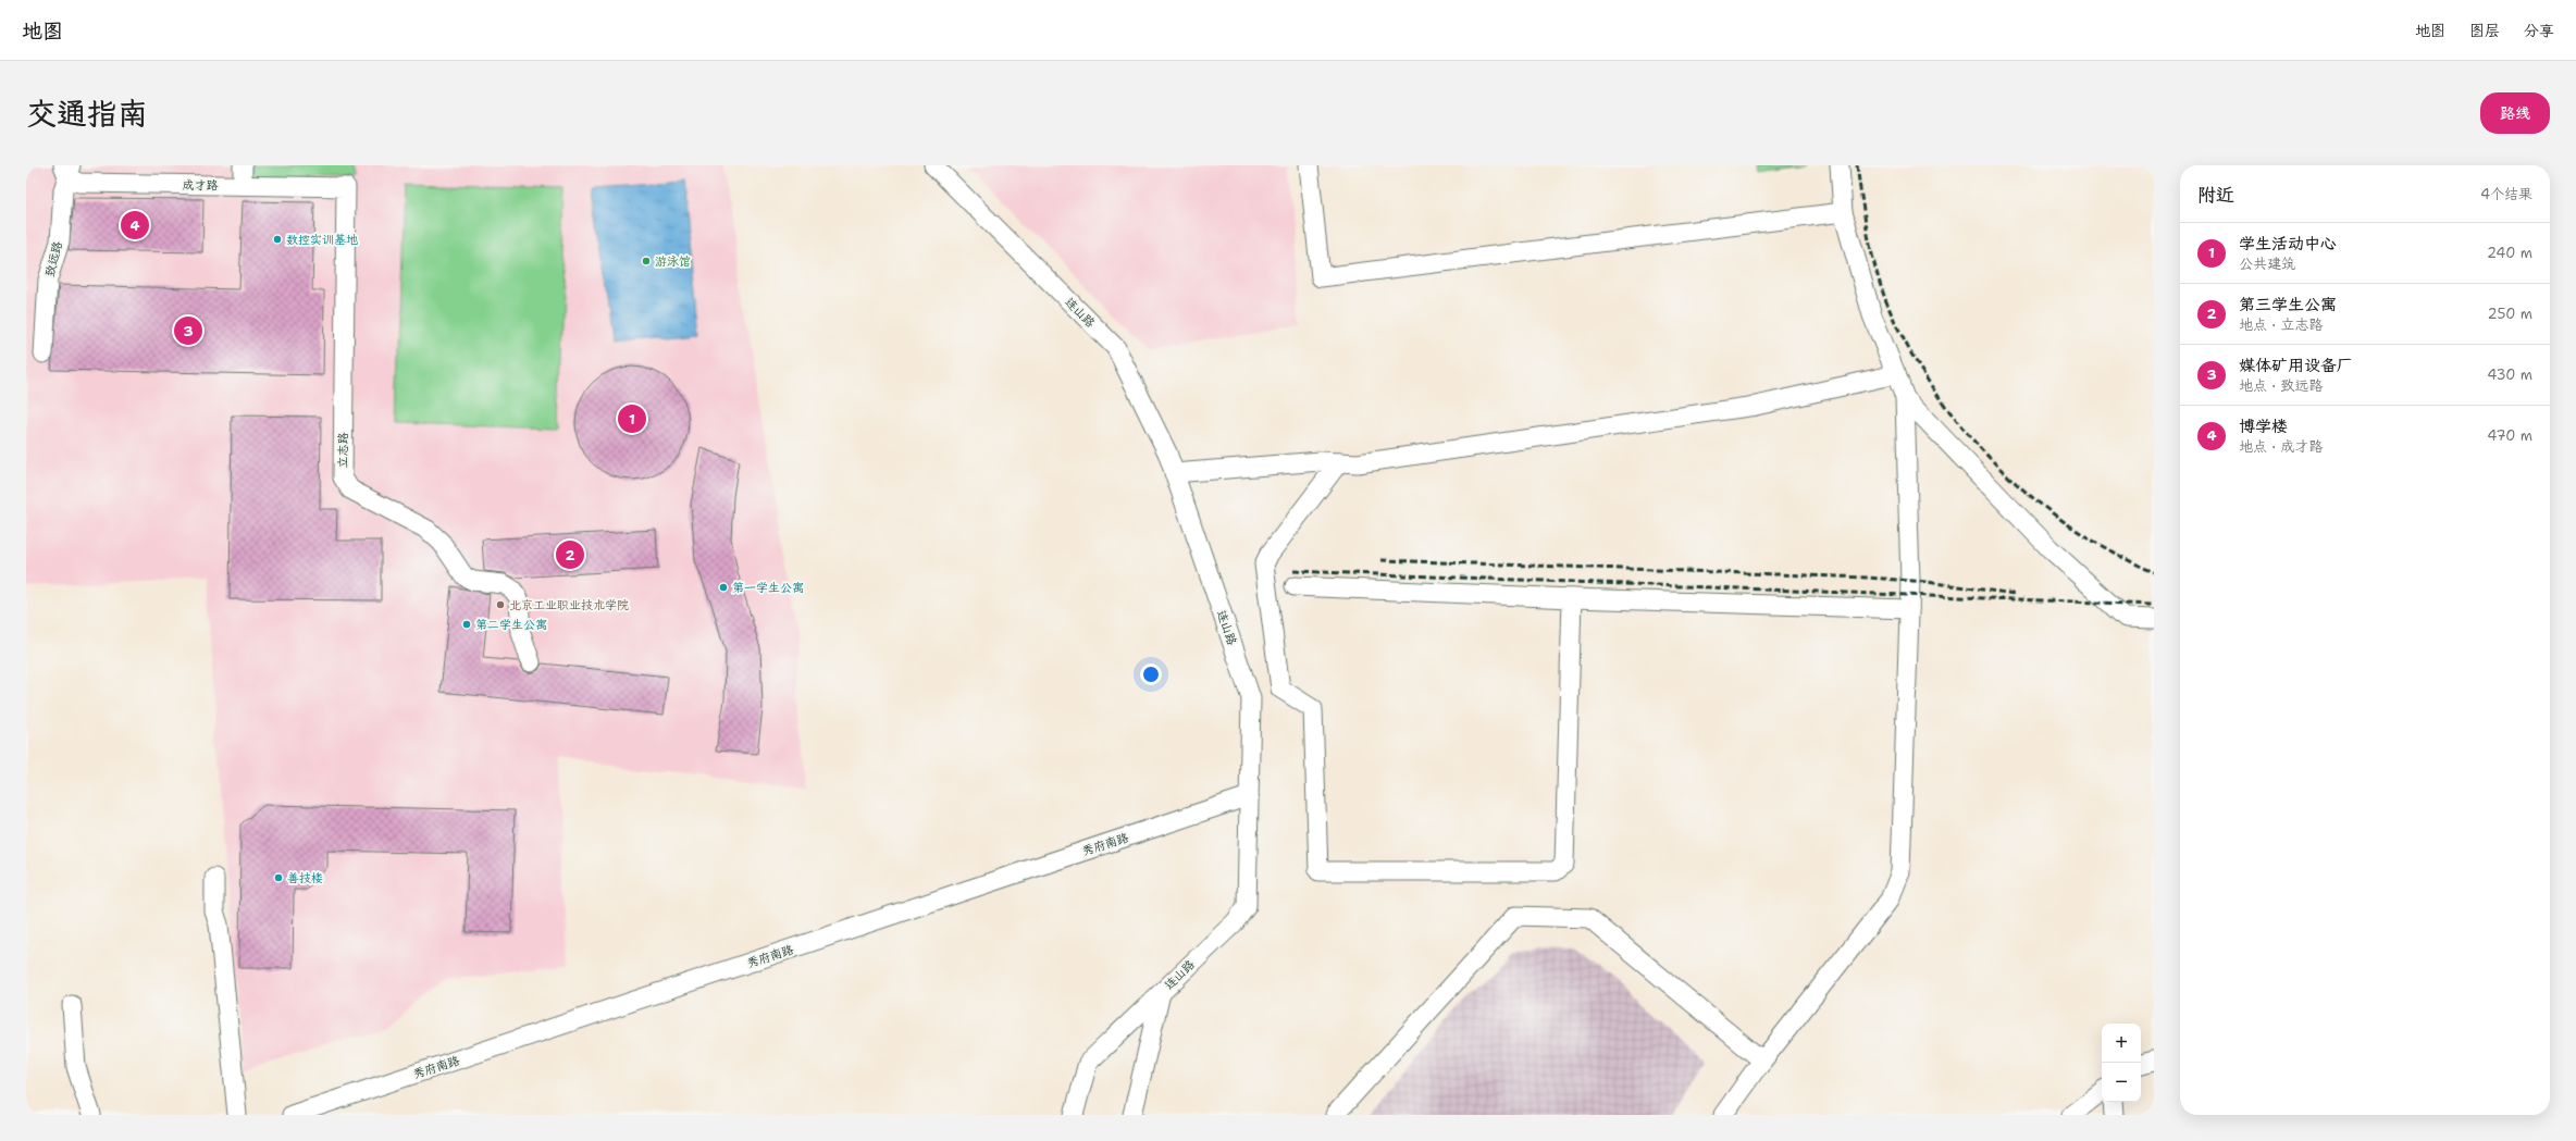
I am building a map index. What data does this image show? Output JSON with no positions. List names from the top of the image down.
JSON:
{
  "streets": {
    "street": [
      "成才路",
      "致远路",
      "连山路",
      "立志路",
      "秀府南路"
    ]
  },
  "crossings": [
    ["成才路", "致远路"],
    ["成才路", "立志路"],
    ["连山路", "秀府南路"]
  ],
  "places": [
    "数控实训基地",
    "游泳馆",
    "第一学生公寓",
    "北京工业职业技术学院",
    "第二学生公寓",
    "善技楼"
  ],
  "page": {
    "header": "地图",
    "nav": ["地图", "图层", "分享"],
    "title": "交通指南",
    "buttons": "路线",
    "heading": ["附近", "4个结果"],
    "pins": [
      "4",
      "3",
      "1",
      "2"
    ],
    "list": [
      {
        "mark": "1",
        "name": "学生活动中心",
        "note": "公共建筑",
        "value": "240 m"
      },
      {
        "mark": "2",
        "name": "第三学生公寓",
        "note": "地点 · 立志路",
        "value": "250 m"
      },
      {
        "mark": "3",
        "name": "媒体矿用设备厂",
        "note": "地点 · 致远路",
        "value": "430 m"
      },
      {
        "mark": "4",
        "name": "博学楼",
        "note": "地点 · 成才路",
        "value": "470 m"
      }
    ],
    "map_buttons": ["+", "−"]
  }
}
